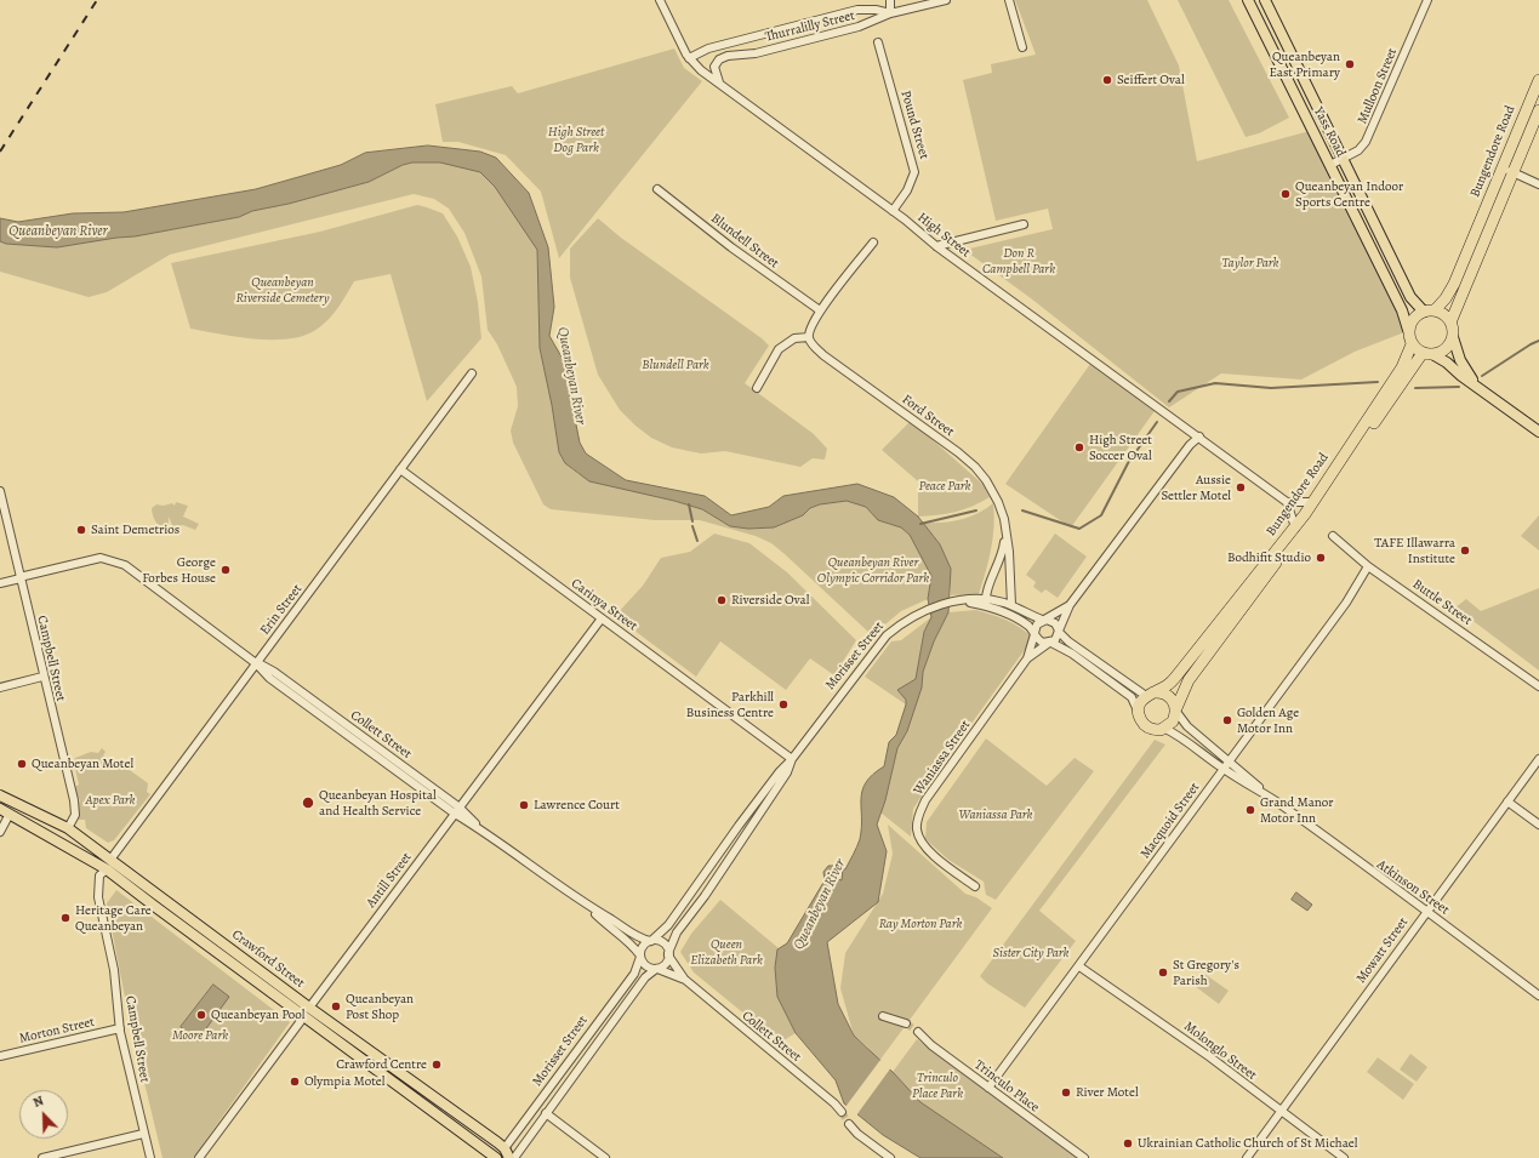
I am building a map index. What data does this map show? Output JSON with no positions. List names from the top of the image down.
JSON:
{
  "streets": {
    "highway": ["Bungendore Road"],
    "main road": ["Yass Road", "Morisset Street", "Crawford Street"],
    "street": [
      "Thurralilly Street",
      "Mulloon Street",
      "Pound Street",
      "High Street",
      "Blundell Street",
      "Ford Street",
      "Buttle Street",
      "Carinya Street",
      "Erin Street",
      "Campbell Street",
      "Collett Street",
      "Waniassa Street",
      "Macquoid Street",
      "Antill Street",
      "Atkinson Street",
      "Mowatt Street",
      "Morton Street",
      "Molonglo Street",
      "Trinculo Place"
    ]
  },
  "crossings": [
    ["Thurralilly Street", "High Street"],
    ["Mulloon Street", "Yass Road"],
    ["Pound Street", "High Street"],
    ["Yass Road", "Bungendore Road"],
    ["Bungendore Road", "Atkinson Street"],
    ["Ford Street", "Morisset Street"],
    ["Buttle Street", "Macquoid Street"],
    ["Carinya Street", "Erin Street"],
    ["Carinya Street", "Morisset Street"],
    ["Carinya Street", "Antill Street"],
    ["Erin Street", "Campbell Street"],
    ["Erin Street", "Collett Street"],
    ["Erin Street", "Crawford Street"],
    ["Morisset Street", "Collett Street"],
    ["Morisset Street", "Crawford Street"],
    ["Campbell Street", "Collett Street"],
    ["Campbell Street", "Crawford Street"],
    ["Campbell Street", "Morton Street"],
    ["Collett Street", "Antill Street"],
    ["Macquoid Street", "Atkinson Street"],
    ["Macquoid Street", "Molonglo Street"],
    ["Macquoid Street", "Trinculo Place"],
    ["Antill Street", "Crawford Street"],
    ["Atkinson Street", "Mowatt Street"],
    ["Mowatt Street", "Molonglo Street"]
  ],
  "water": ["Queanbeyan River"],
  "parks": [
    "High Street Dog Park",
    "Don R Campbell Park",
    "Taylor Park",
    "Queanbeyan Riverside Cemetery",
    "Blundell Park",
    "Peace Park",
    "Queanbeyan River Olympic Corridor Park",
    "Apex Park",
    "Waniassa Park",
    "Ray Morton Park",
    "Queen Elizabeth Park",
    "Sister City Park",
    "Moore Park",
    "Trinculo Place Park"
  ],
  "places": [
    "Queanbeyan East Primary",
    "Seiffert Oval",
    "Queanbeyan Indoor Sports Centre",
    "High Street Soccer Oval",
    "Aussie Settler Motel",
    "Saint Demetrios",
    "TAFE Illawarra Institute",
    "Bodhifit Studio",
    "George Forbes House",
    "Riverside Oval",
    "Parkhill Business Centre",
    "Golden Age Motor Inn",
    "Queanbeyan Motel",
    "Queanbeyan Hospital and Health Service",
    "Lawrence Court",
    "Grand Manor Motor Inn",
    "Heritage Care Queanbeyan",
    "St Gregory's Parish",
    "Queanbeyan Post Shop",
    "Queanbeyan Pool",
    "Crawford Centre",
    "Olympia Motel",
    "River Motel",
    "Ukrainian Catholic Church of St Michael"
  ],
  "north": "top left"
}
